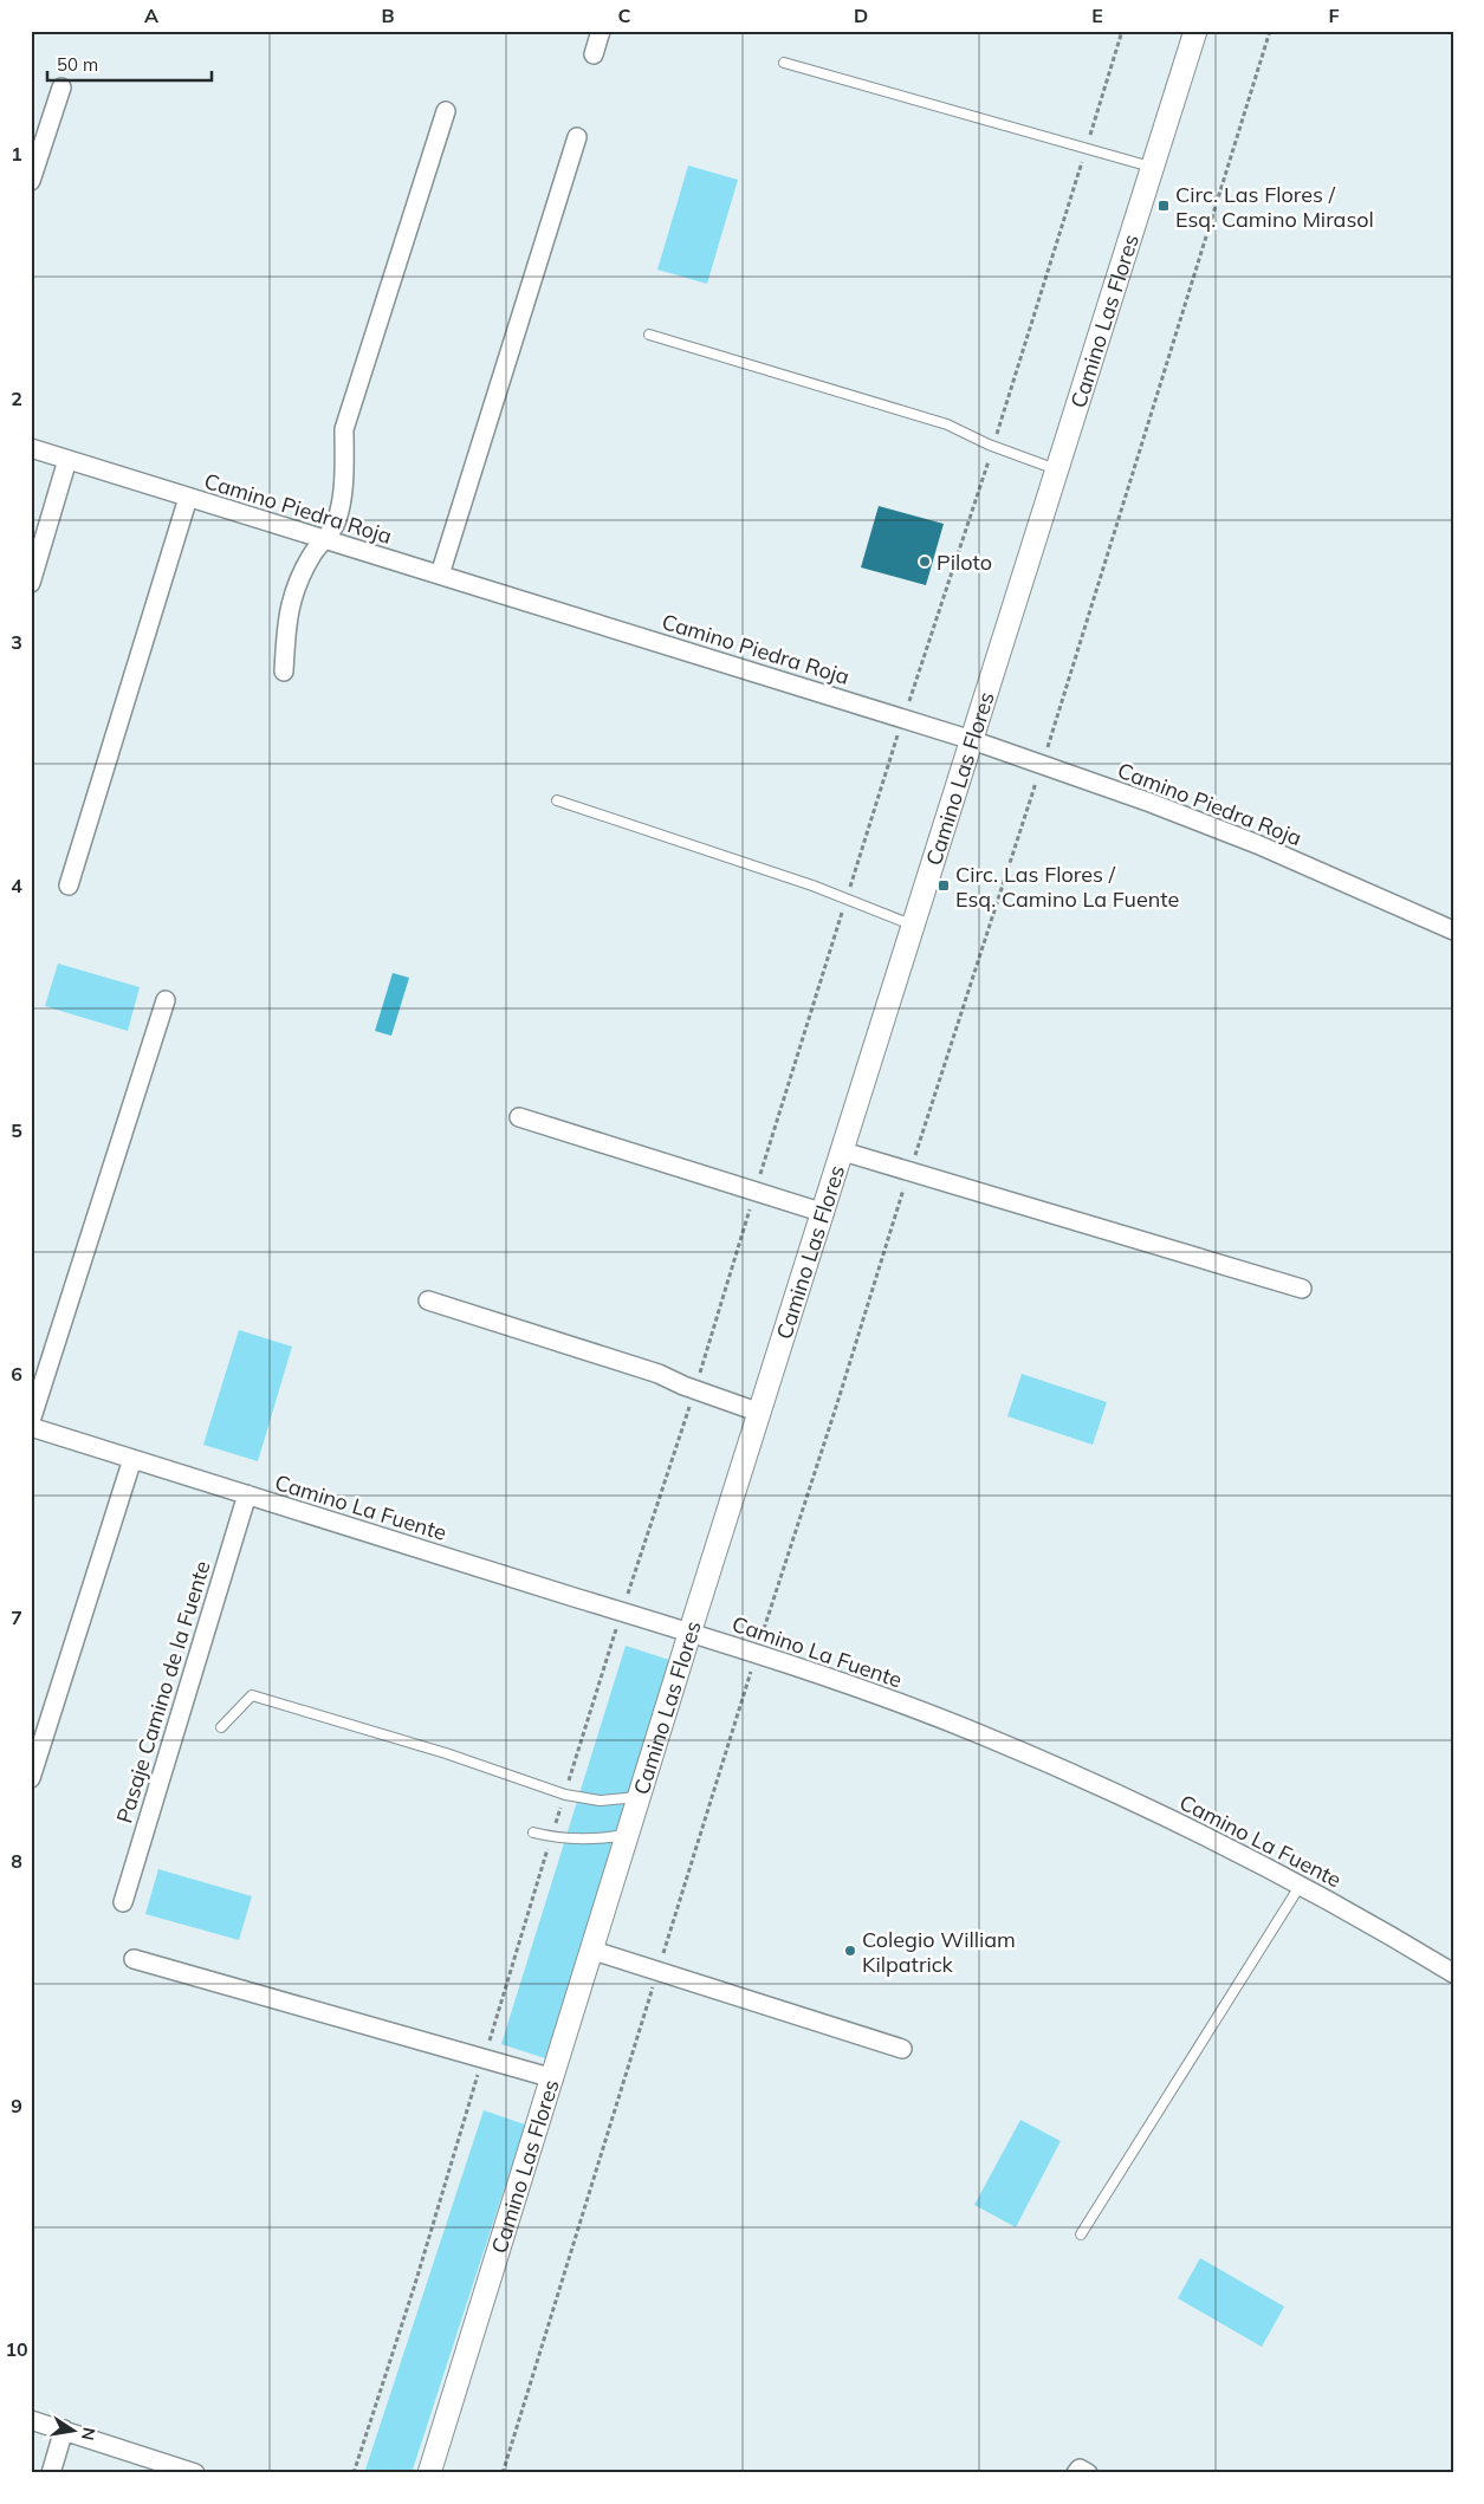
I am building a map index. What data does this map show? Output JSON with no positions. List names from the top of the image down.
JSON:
{
  "streets": {
    "street": [
      "Camino Las Flores",
      "Camino Piedra Roja",
      "Camino La Fuente",
      "Pasaje Camino de la Fuente"
    ]
  },
  "crossings": [
    ["Camino Las Flores", "Camino Piedra Roja"],
    ["Camino Las Flores", "Camino La Fuente"],
    ["Camino La Fuente", "Pasaje Camino de la Fuente"]
  ],
  "places": {
    "transit": ["Circ. Las Flores / Esq. Camino Mirasol", "Circ. Las Flores / Esq. Camino La Fuente"],
    "other": ["Piloto", "Colegio William Kilpatrick"]
  },
  "scale_bar": "50 m",
  "north": "right",
  "grid": {
    "columns": [
      "A",
      "B",
      "C",
      "D",
      "E",
      "F"
    ],
    "rows": [
      "1",
      "2",
      "3",
      "4",
      "5",
      "6",
      "7",
      "8",
      "9",
      "10"
    ]
  }
}
